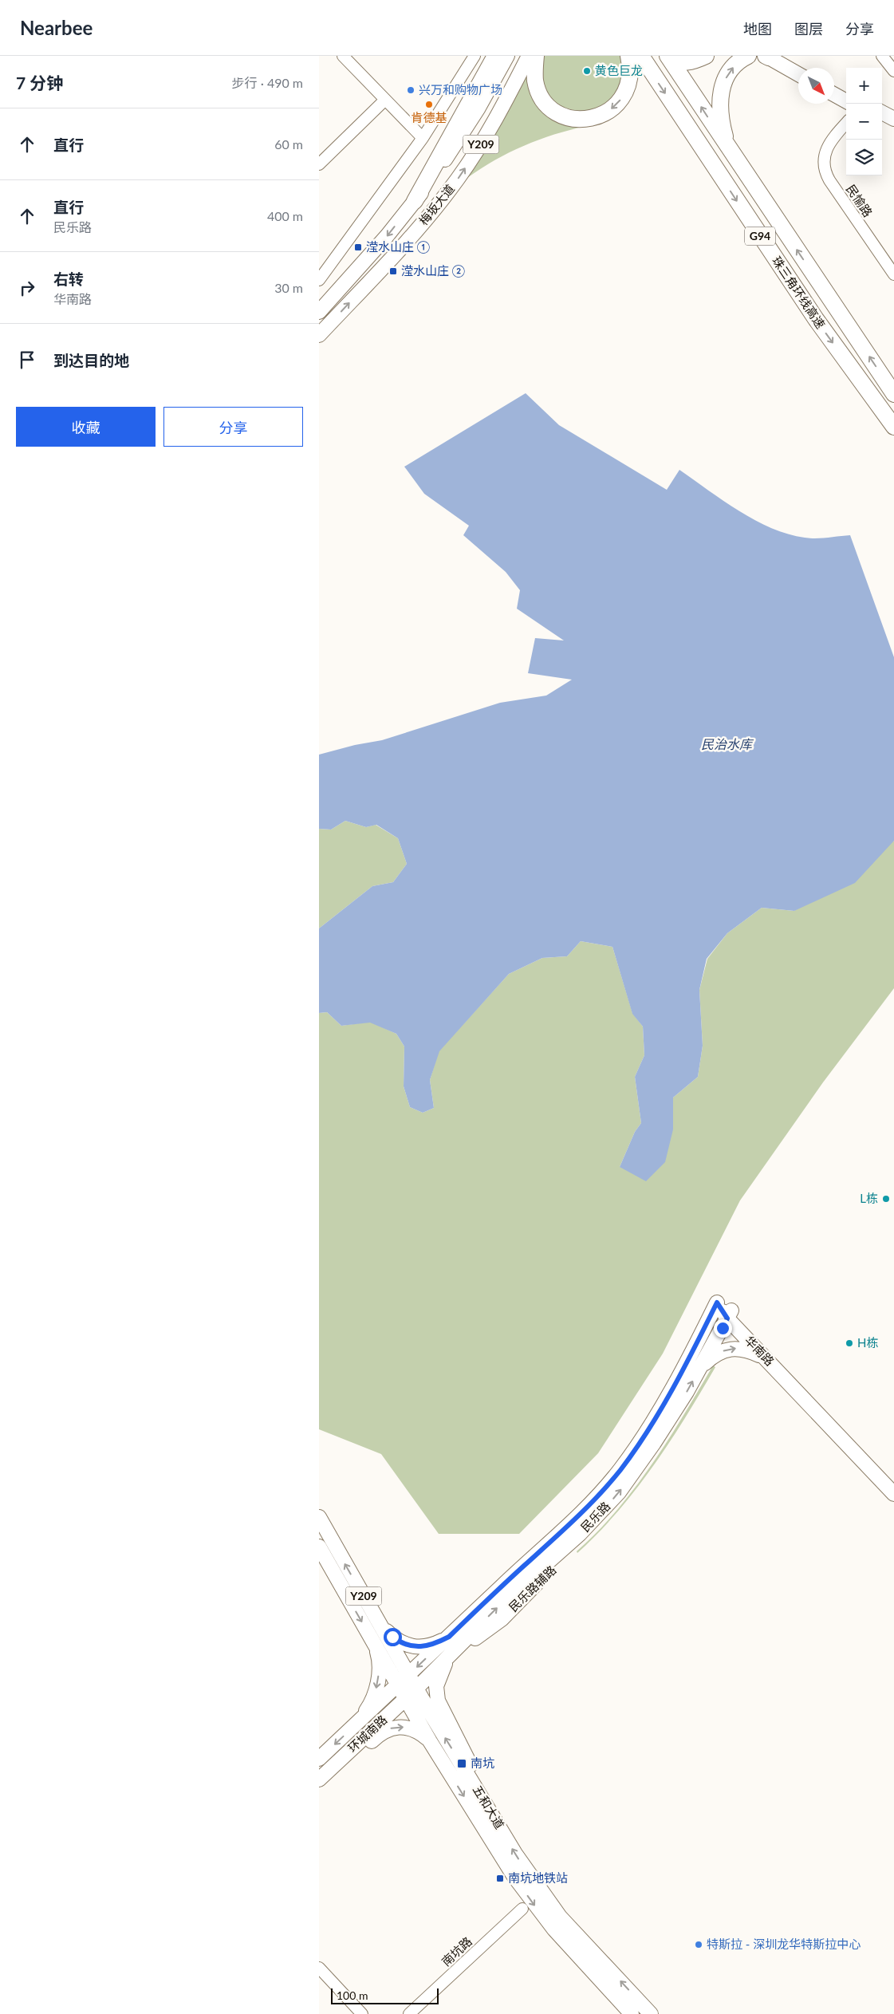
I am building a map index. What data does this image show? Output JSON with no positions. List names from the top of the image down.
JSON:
{
  "streets": {
    "highway": ["G94", "珠三角环线高速"],
    "main road": [
      "Y209",
      "梅坂大道",
      "华南路",
      "民乐路",
      "环城南路",
      "五和大道"
    ],
    "street": ["民愉路", "南坑路"]
  },
  "crossings": [
    ["华南路", "民乐路"],
    ["民乐路", "环城南路"],
    ["民乐路", "五和大道"],
    ["环城南路", "五和大道"]
  ],
  "water": ["民治水库"],
  "places": {
    "other": [
      "黄色巨龙",
      "兴万和购物广场",
      "肯德基",
      "L栋",
      "H栋",
      "特斯拉 - 深圳龙华特斯拉中心"
    ],
    "transit": [
      "滢水山庄 ①",
      "滢水山庄 ②",
      "南坑",
      "南坑地铁站"
    ]
  },
  "scale_bar": "100 m",
  "north": "bottom right",
  "page": {
    "header": "Nearbee",
    "nav": ["地图", "图层", "分享"],
    "heading": ["7 分钟", "步行 · 490 m"],
    "map_buttons": ["+", "−"],
    "list": [
      ["直行", "60 m"],
      ["直行", "民乐路", "400 m"],
      ["右转", "华南路", "30 m"],
      "到达目的地"
    ],
    "buttons": ["收藏", "分享"],
    "scale": "100 m"
  }
}
